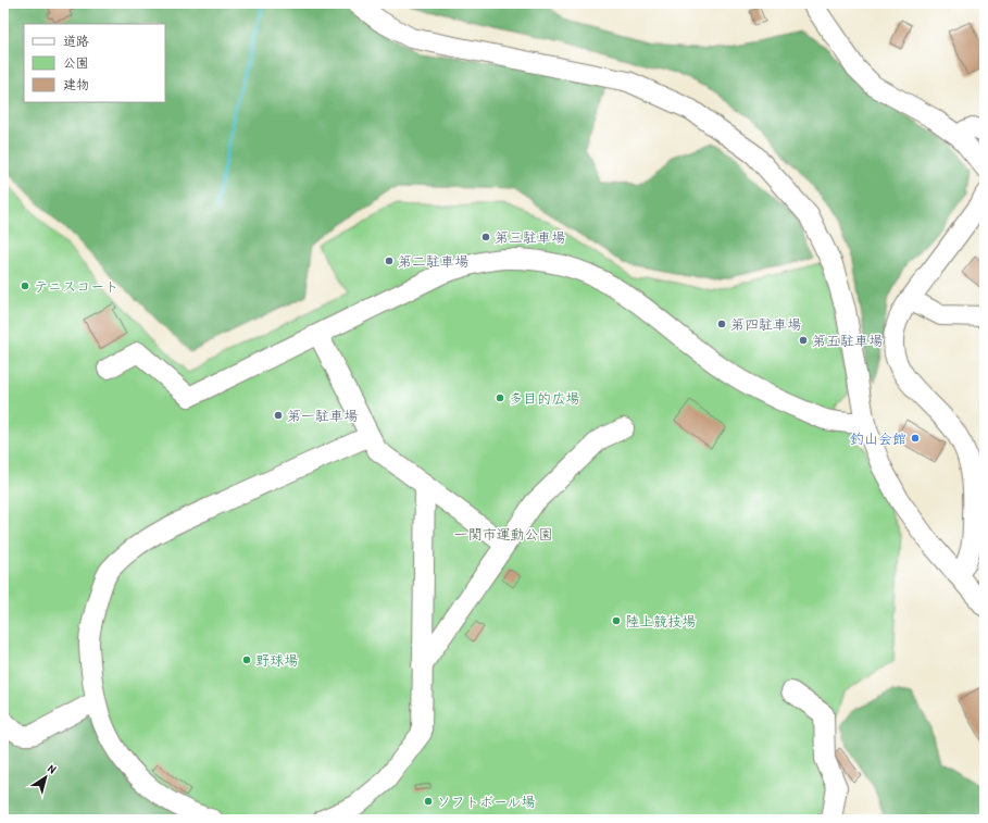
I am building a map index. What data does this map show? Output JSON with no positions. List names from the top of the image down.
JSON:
{
  "parks": ["一関市運動公園"],
  "places": [
    "第三駐車場",
    "第二駐車場",
    "テニスコート",
    "第四駐車場",
    "第五駐車場",
    "多目的広場",
    "第一駐車場",
    "釣山会館",
    "陸上競技場",
    "野球場",
    "ソフトボール場"
  ],
  "legend": ["道路", "公園", "建物"],
  "north": "top right"
}
